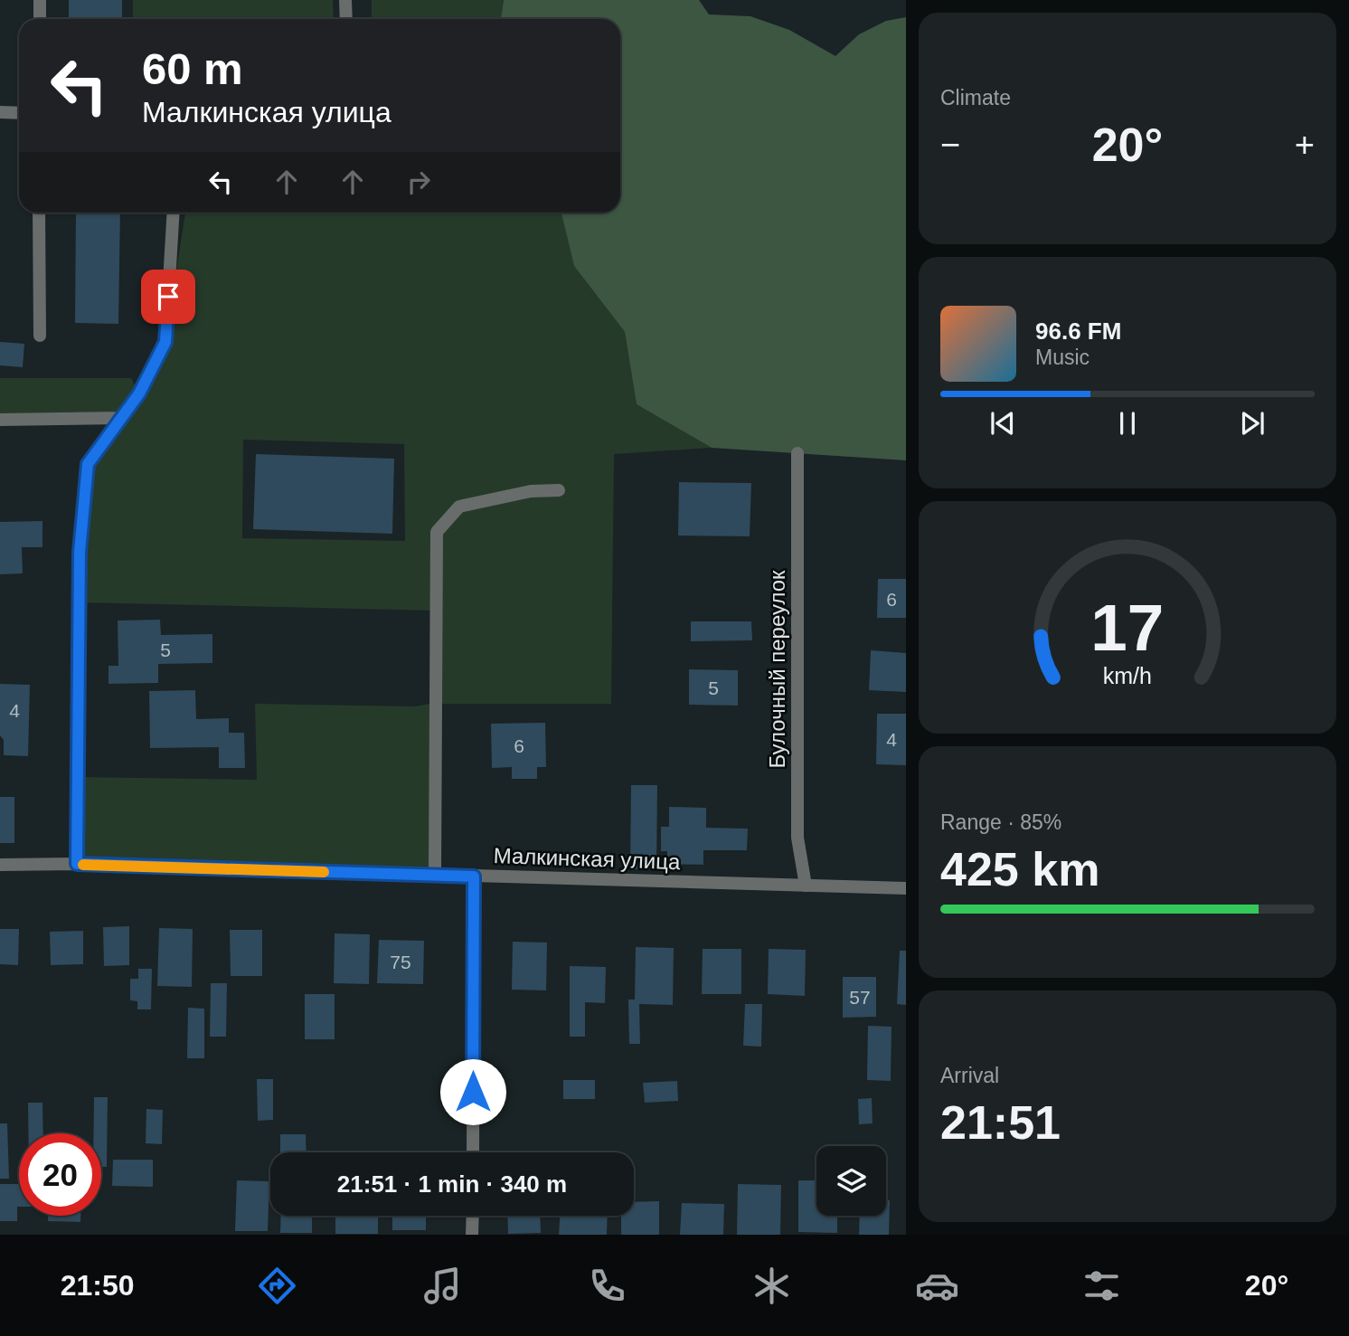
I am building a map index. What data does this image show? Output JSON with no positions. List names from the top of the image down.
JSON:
{
  "streets": {
    "street": ["Булочный переулок", "Малкинская улица"]
  },
  "crossings": [
    ["Булочный переулок", "Малкинская улица"]
  ],
  "house_numbers": [
    "6",
    "5",
    "5",
    "4",
    "4",
    "6",
    "75",
    "57"
  ],
  "page": {
    "tile": [
      "Climate",
      ["Range · 85%", "425 km"],
      ["Arrival", "21:51"]
    ],
    "turn": ["60 m", "Малкинская улица"],
    "heat": ["−", "20°", "+"],
    "song": ["96.6 FM", "Music"],
    "limit": "20",
    "trip": "21:51 · 1 min · 340 m",
    "tabs": ["21:50", "20°"],
    "gauge": ["17", "km/h"]
  }
}
